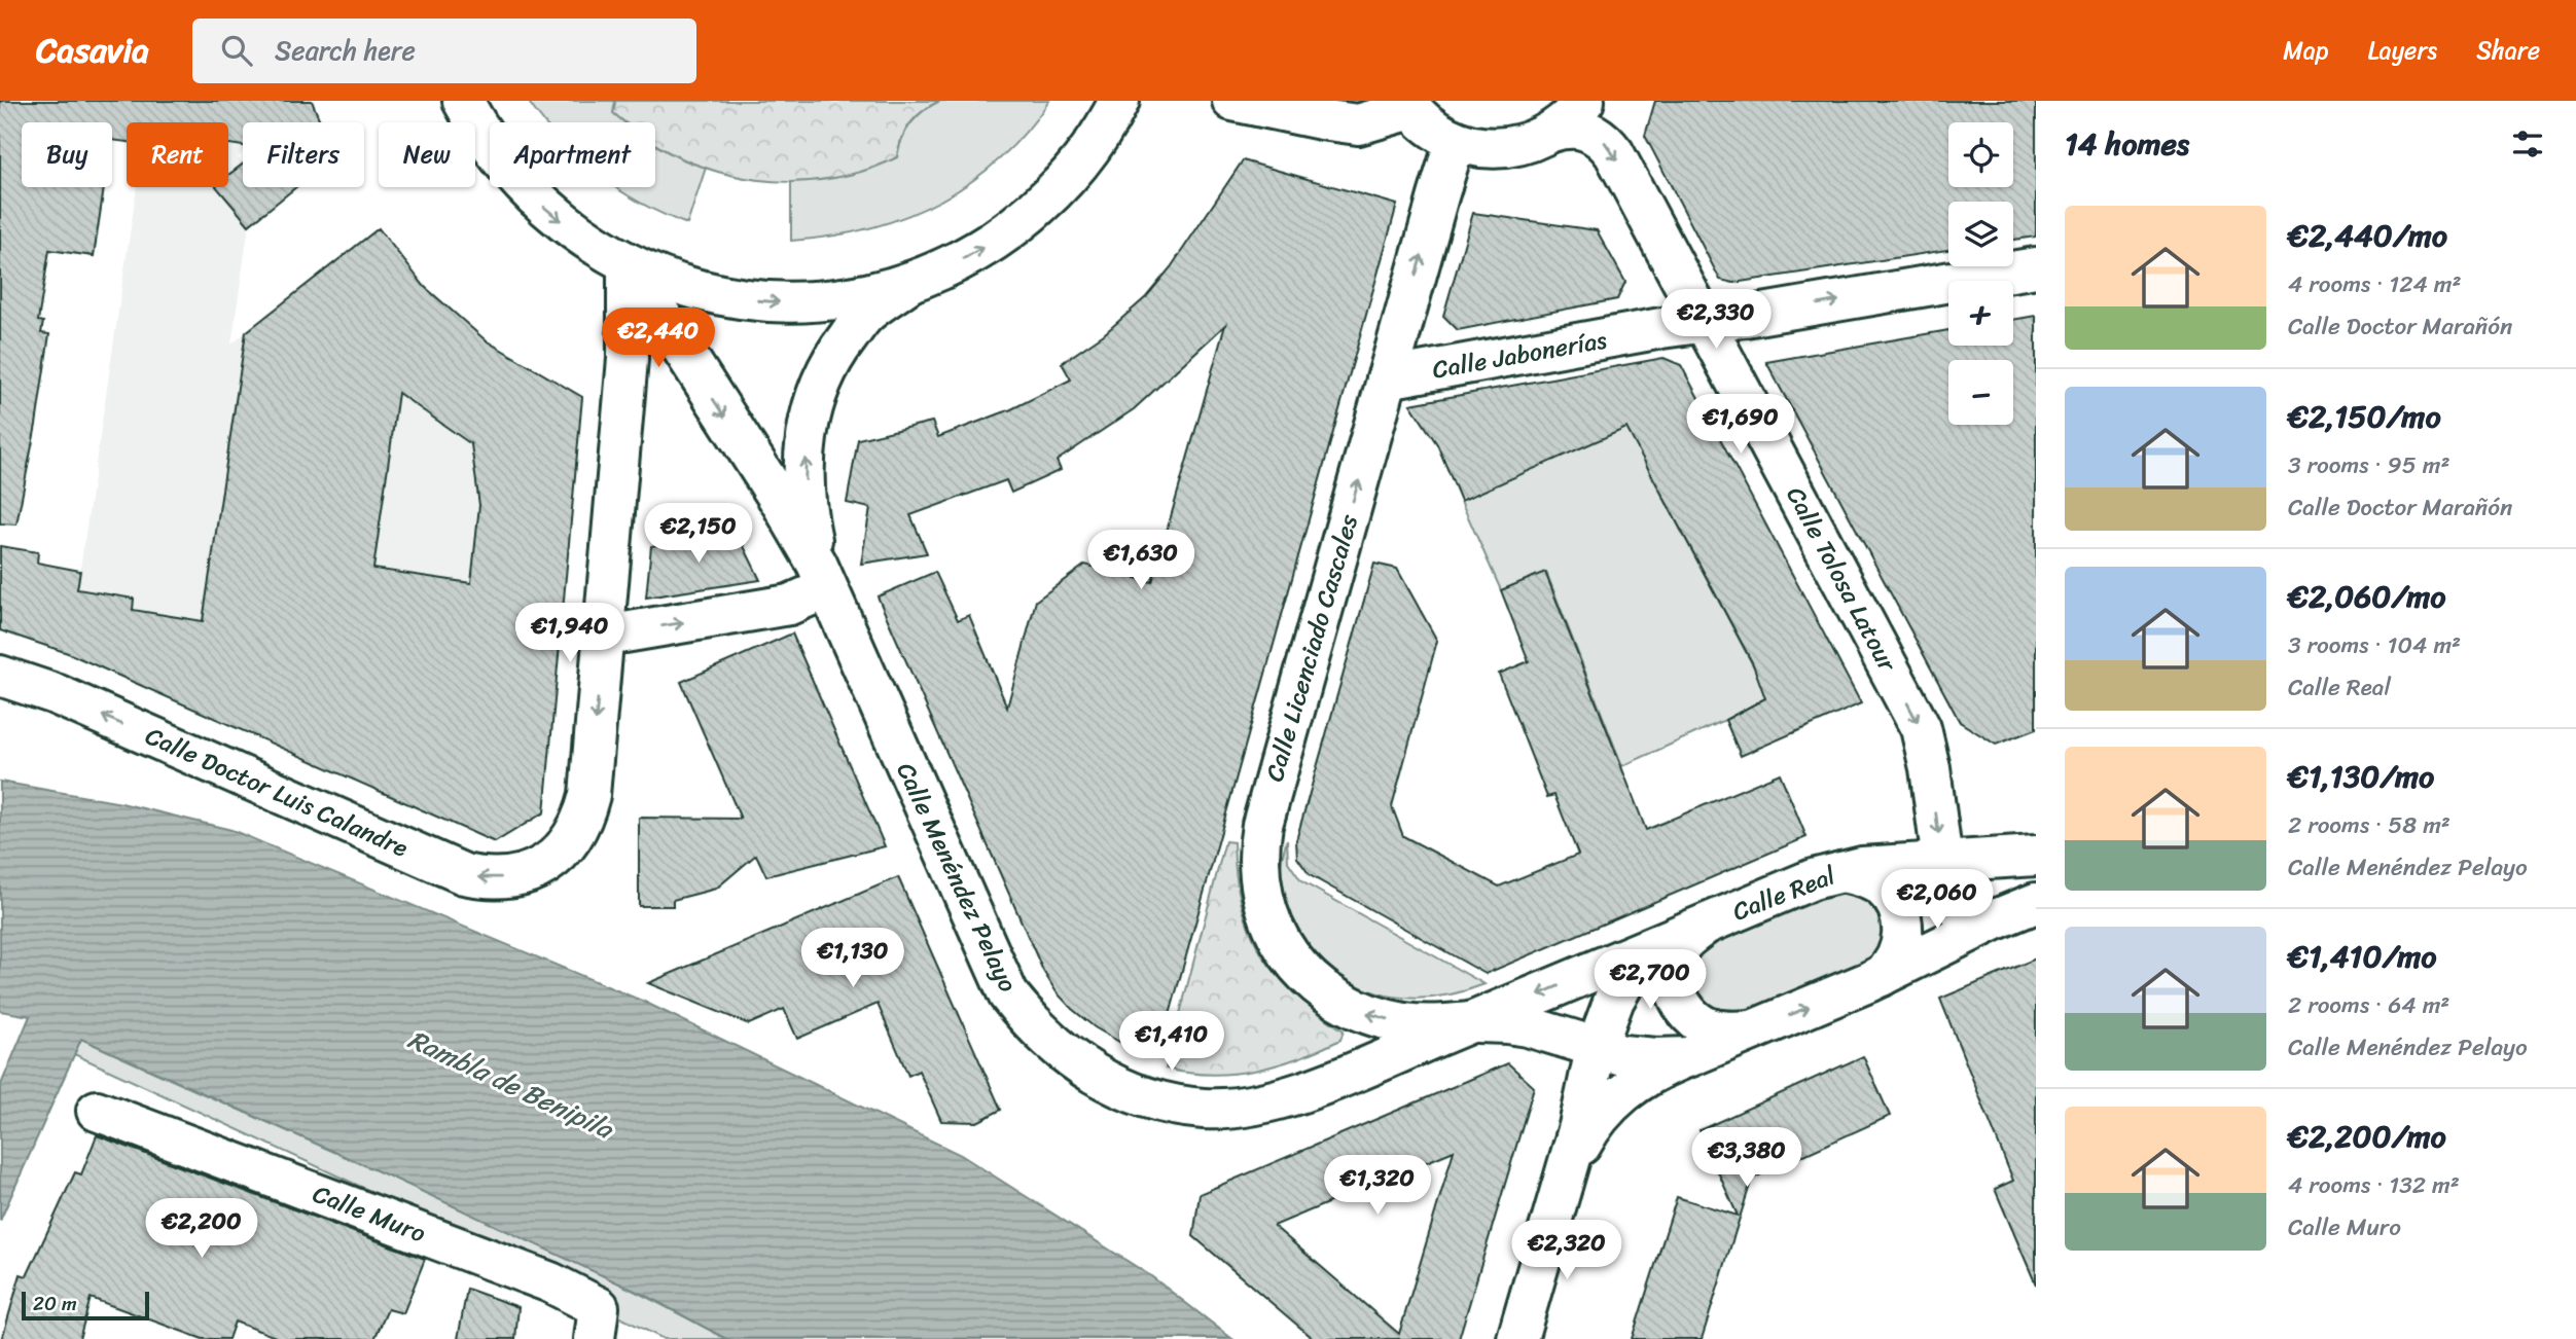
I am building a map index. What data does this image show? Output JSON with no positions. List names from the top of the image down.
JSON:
{
  "streets": {
    "street": [
      "Calle Jabonerías",
      "Calle Tolosa Latour",
      "Calle Licenciado Cascales",
      "Calle Doctor Luis Calandre",
      "Calle Menéndez Pelayo",
      "Calle Real",
      "Calle Muro"
    ]
  },
  "crossings": [
    ["Calle Jabonerías", "Calle Tolosa Latour"],
    ["Calle Jabonerías", "Calle Licenciado Cascales"],
    ["Calle Tolosa Latour", "Calle Real"],
    ["Calle Licenciado Cascales", "Calle Menéndez Pelayo"],
    ["Calle Licenciado Cascales", "Calle Real"],
    ["Calle Menéndez Pelayo", "Calle Real"]
  ],
  "one_way": ["Calle Jabonerías", "Calle Tolosa Latour", "Calle Licenciado Cascales"],
  "water": ["Rambla de Benipila"],
  "scale_bar": "20 m",
  "page": {
    "header": "Casavia",
    "search": "Search here",
    "nav": ["Map", "Layers", "Share"],
    "heading": "14 homes",
    "map_buttons": ["+", "−"],
    "chip": [
      "Buy",
      "Rent",
      "Filters",
      "New",
      "Apartment"
    ],
    "list": [
      {
        "name": "€2,440/mo",
        "note": "4 rooms · 124 m² · Calle Doctor Marañón"
      },
      {
        "name": "€2,150/mo",
        "note": "3 rooms · 95 m² · Calle Doctor Marañón"
      },
      {
        "name": "€2,060/mo",
        "note": "3 rooms · 104 m² · Calle Real"
      },
      {
        "name": "€1,130/mo",
        "note": "2 rooms · 58 m² · Calle Menéndez Pelayo"
      },
      {
        "name": "€1,410/mo",
        "note": "2 rooms · 64 m² · Calle Menéndez Pelayo"
      },
      {
        "name": "€2,200/mo",
        "note": "4 rooms · 132 m² · Calle Muro"
      }
    ],
    "price": [
      "€2,330",
      "€2,440",
      "€1,690",
      "€2,150",
      "€1,630",
      "€1,940",
      "€2,060",
      "€1,130",
      "€2,700",
      "€1,410",
      "€3,380",
      "€1,320",
      "€2,200",
      "€2,320"
    ],
    "scale": "20 m"
  }
}
